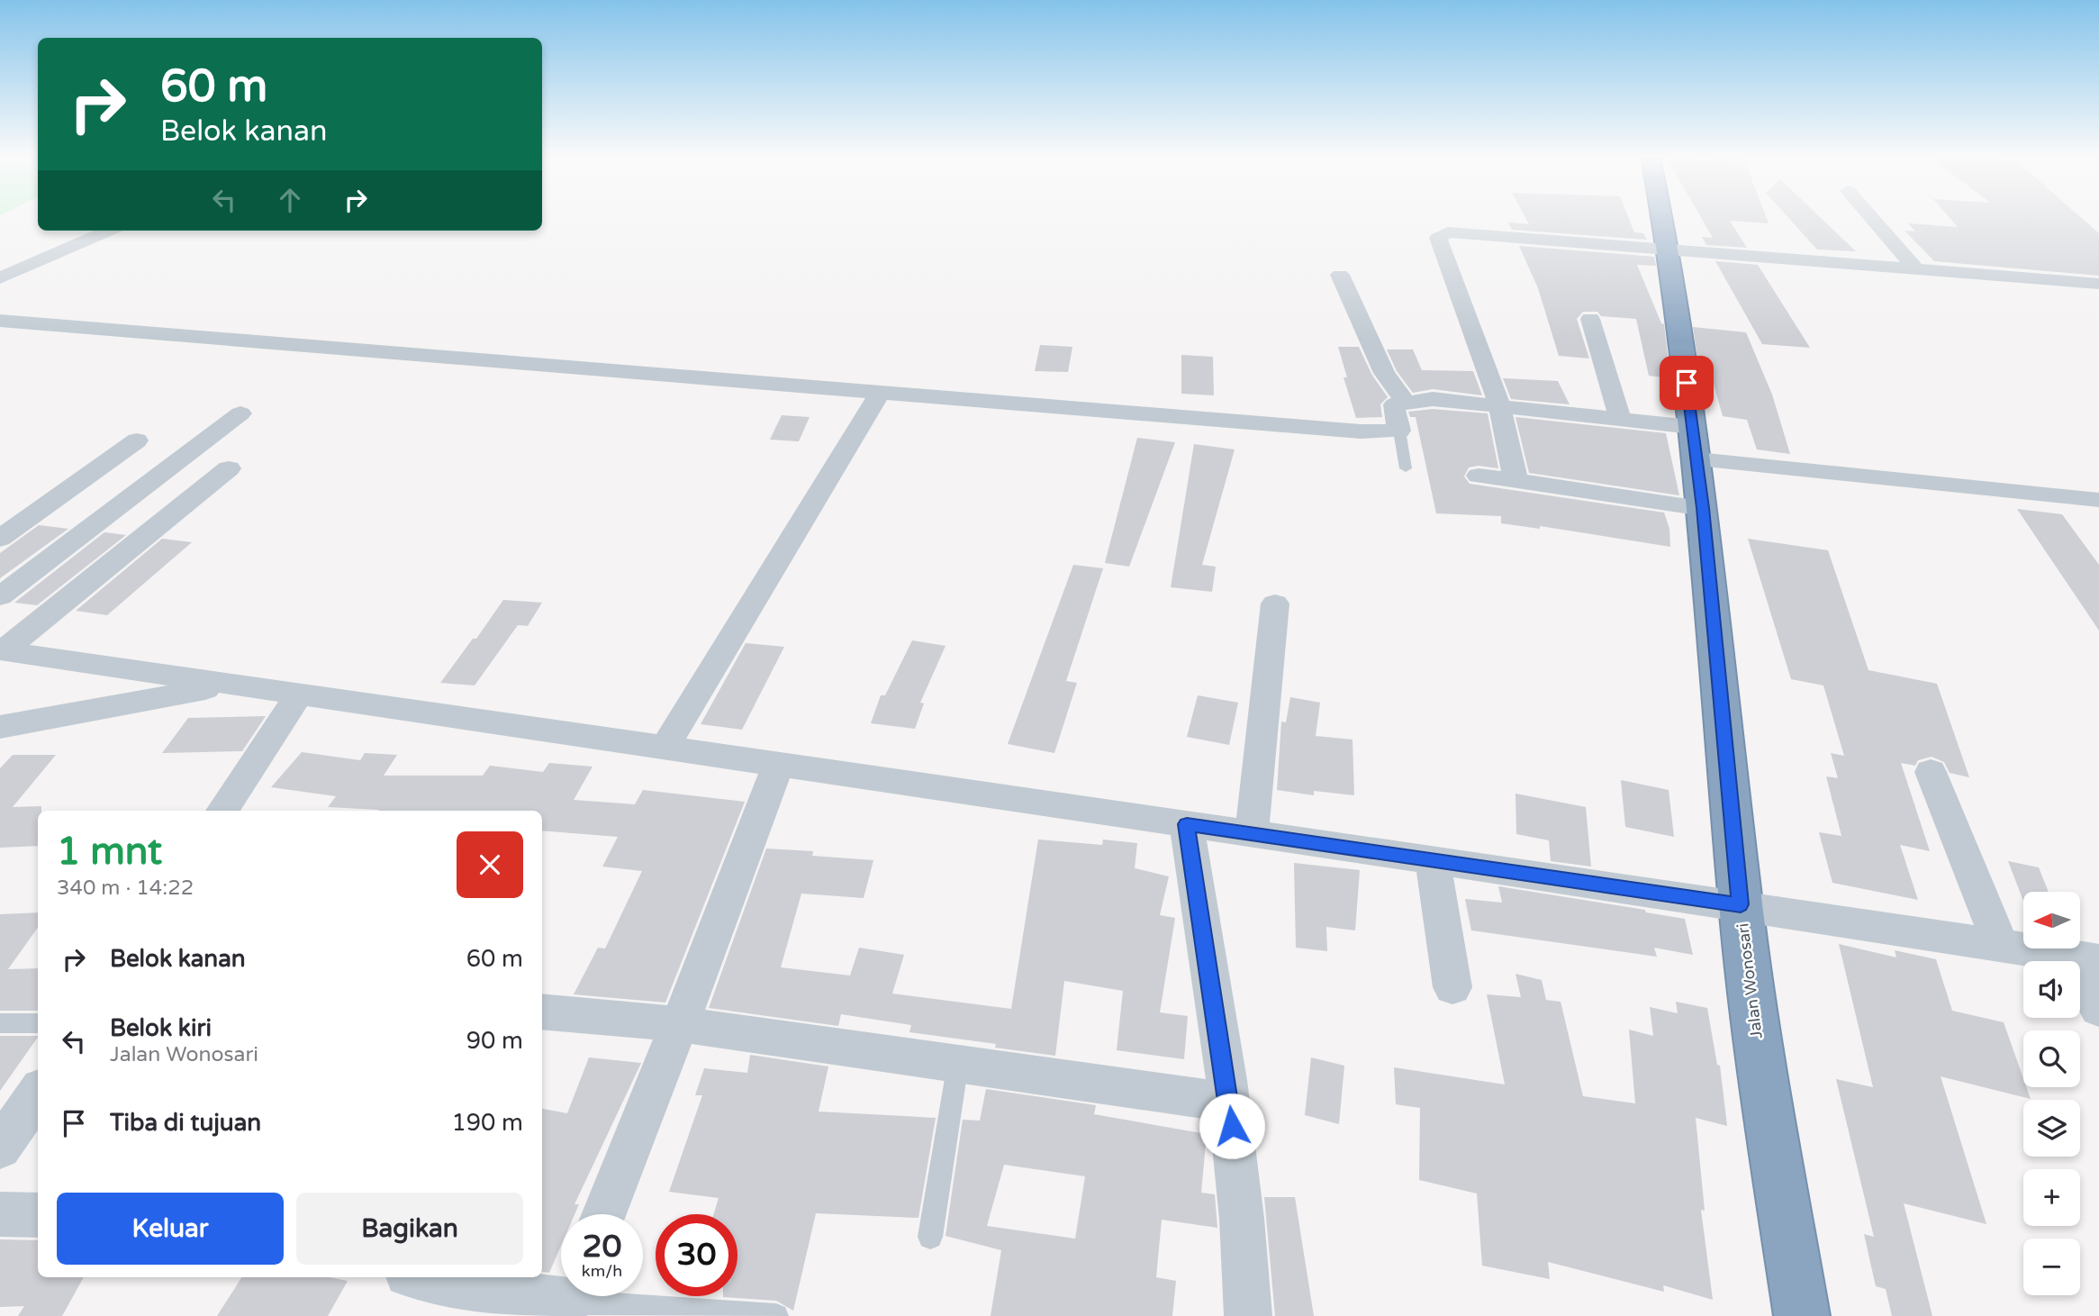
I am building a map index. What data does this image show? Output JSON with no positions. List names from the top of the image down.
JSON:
{
  "streets": {
    "highway": ["Jalan Wonosari"]
  },
  "north": "left",
  "page": {
    "turn": ["60 m", "Belok kanan"],
    "heading": ["1 mnt", "340 m · 14:22"],
    "map_buttons": ["+", "−"],
    "list": [
      {
        "name": "Belok kanan",
        "value": "60 m"
      },
      {
        "name": "Belok kiri",
        "note": "Jalan Wonosari",
        "value": "90 m"
      },
      {
        "name": "Tiba di tujuan",
        "value": "190 m"
      }
    ],
    "buttons": ["Keluar", "Bagikan"],
    "speed": "20 km/h",
    "limit": "30"
  }
}
